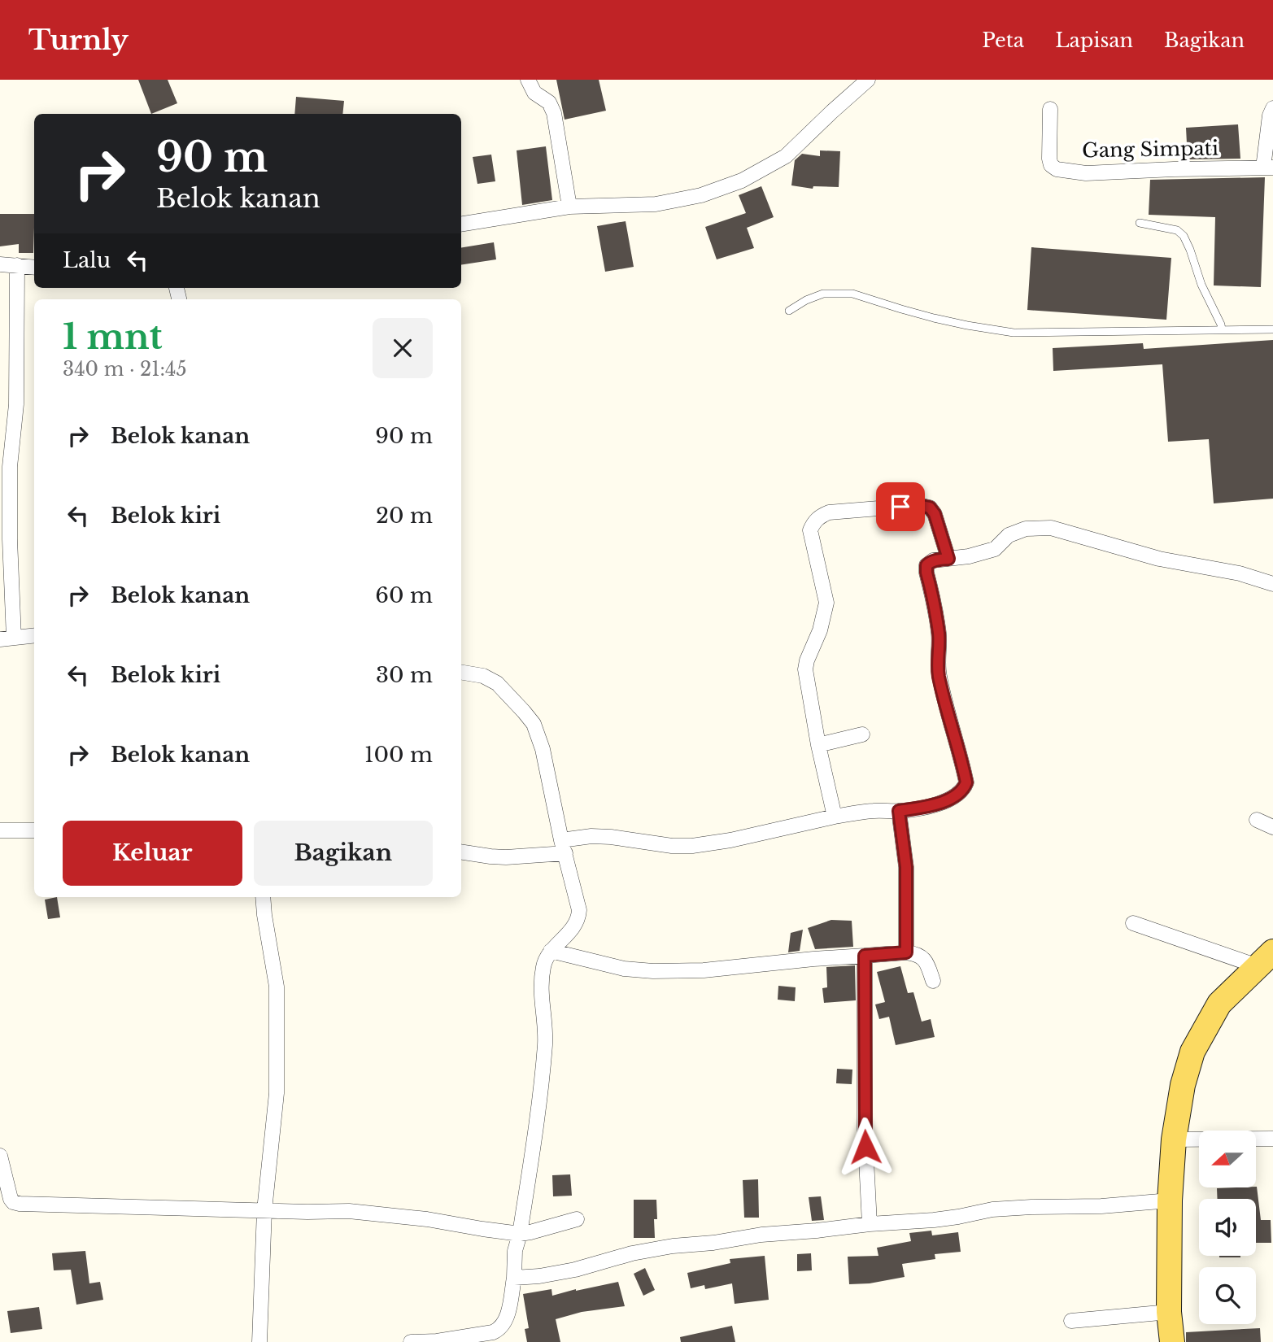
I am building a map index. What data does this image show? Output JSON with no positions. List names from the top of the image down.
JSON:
{
  "streets": {
    "street": ["Gang Simpati"]
  },
  "north": "left",
  "page": {
    "header": "Turnly",
    "nav": ["Peta", "Lapisan", "Bagikan"],
    "turn": ["90 m", "Belok kanan"],
    "then": "Lalu",
    "heading": ["1 mnt", "340 m · 21:45"],
    "list": [
      {
        "name": "Belok kanan",
        "value": "90 m"
      },
      {
        "name": "Belok kiri",
        "value": "20 m"
      },
      {
        "name": "Belok kanan",
        "value": "60 m"
      },
      {
        "name": "Belok kiri",
        "value": "30 m"
      },
      {
        "name": "Belok kanan",
        "value": "100 m"
      }
    ],
    "buttons": ["Keluar", "Bagikan"]
  }
}
